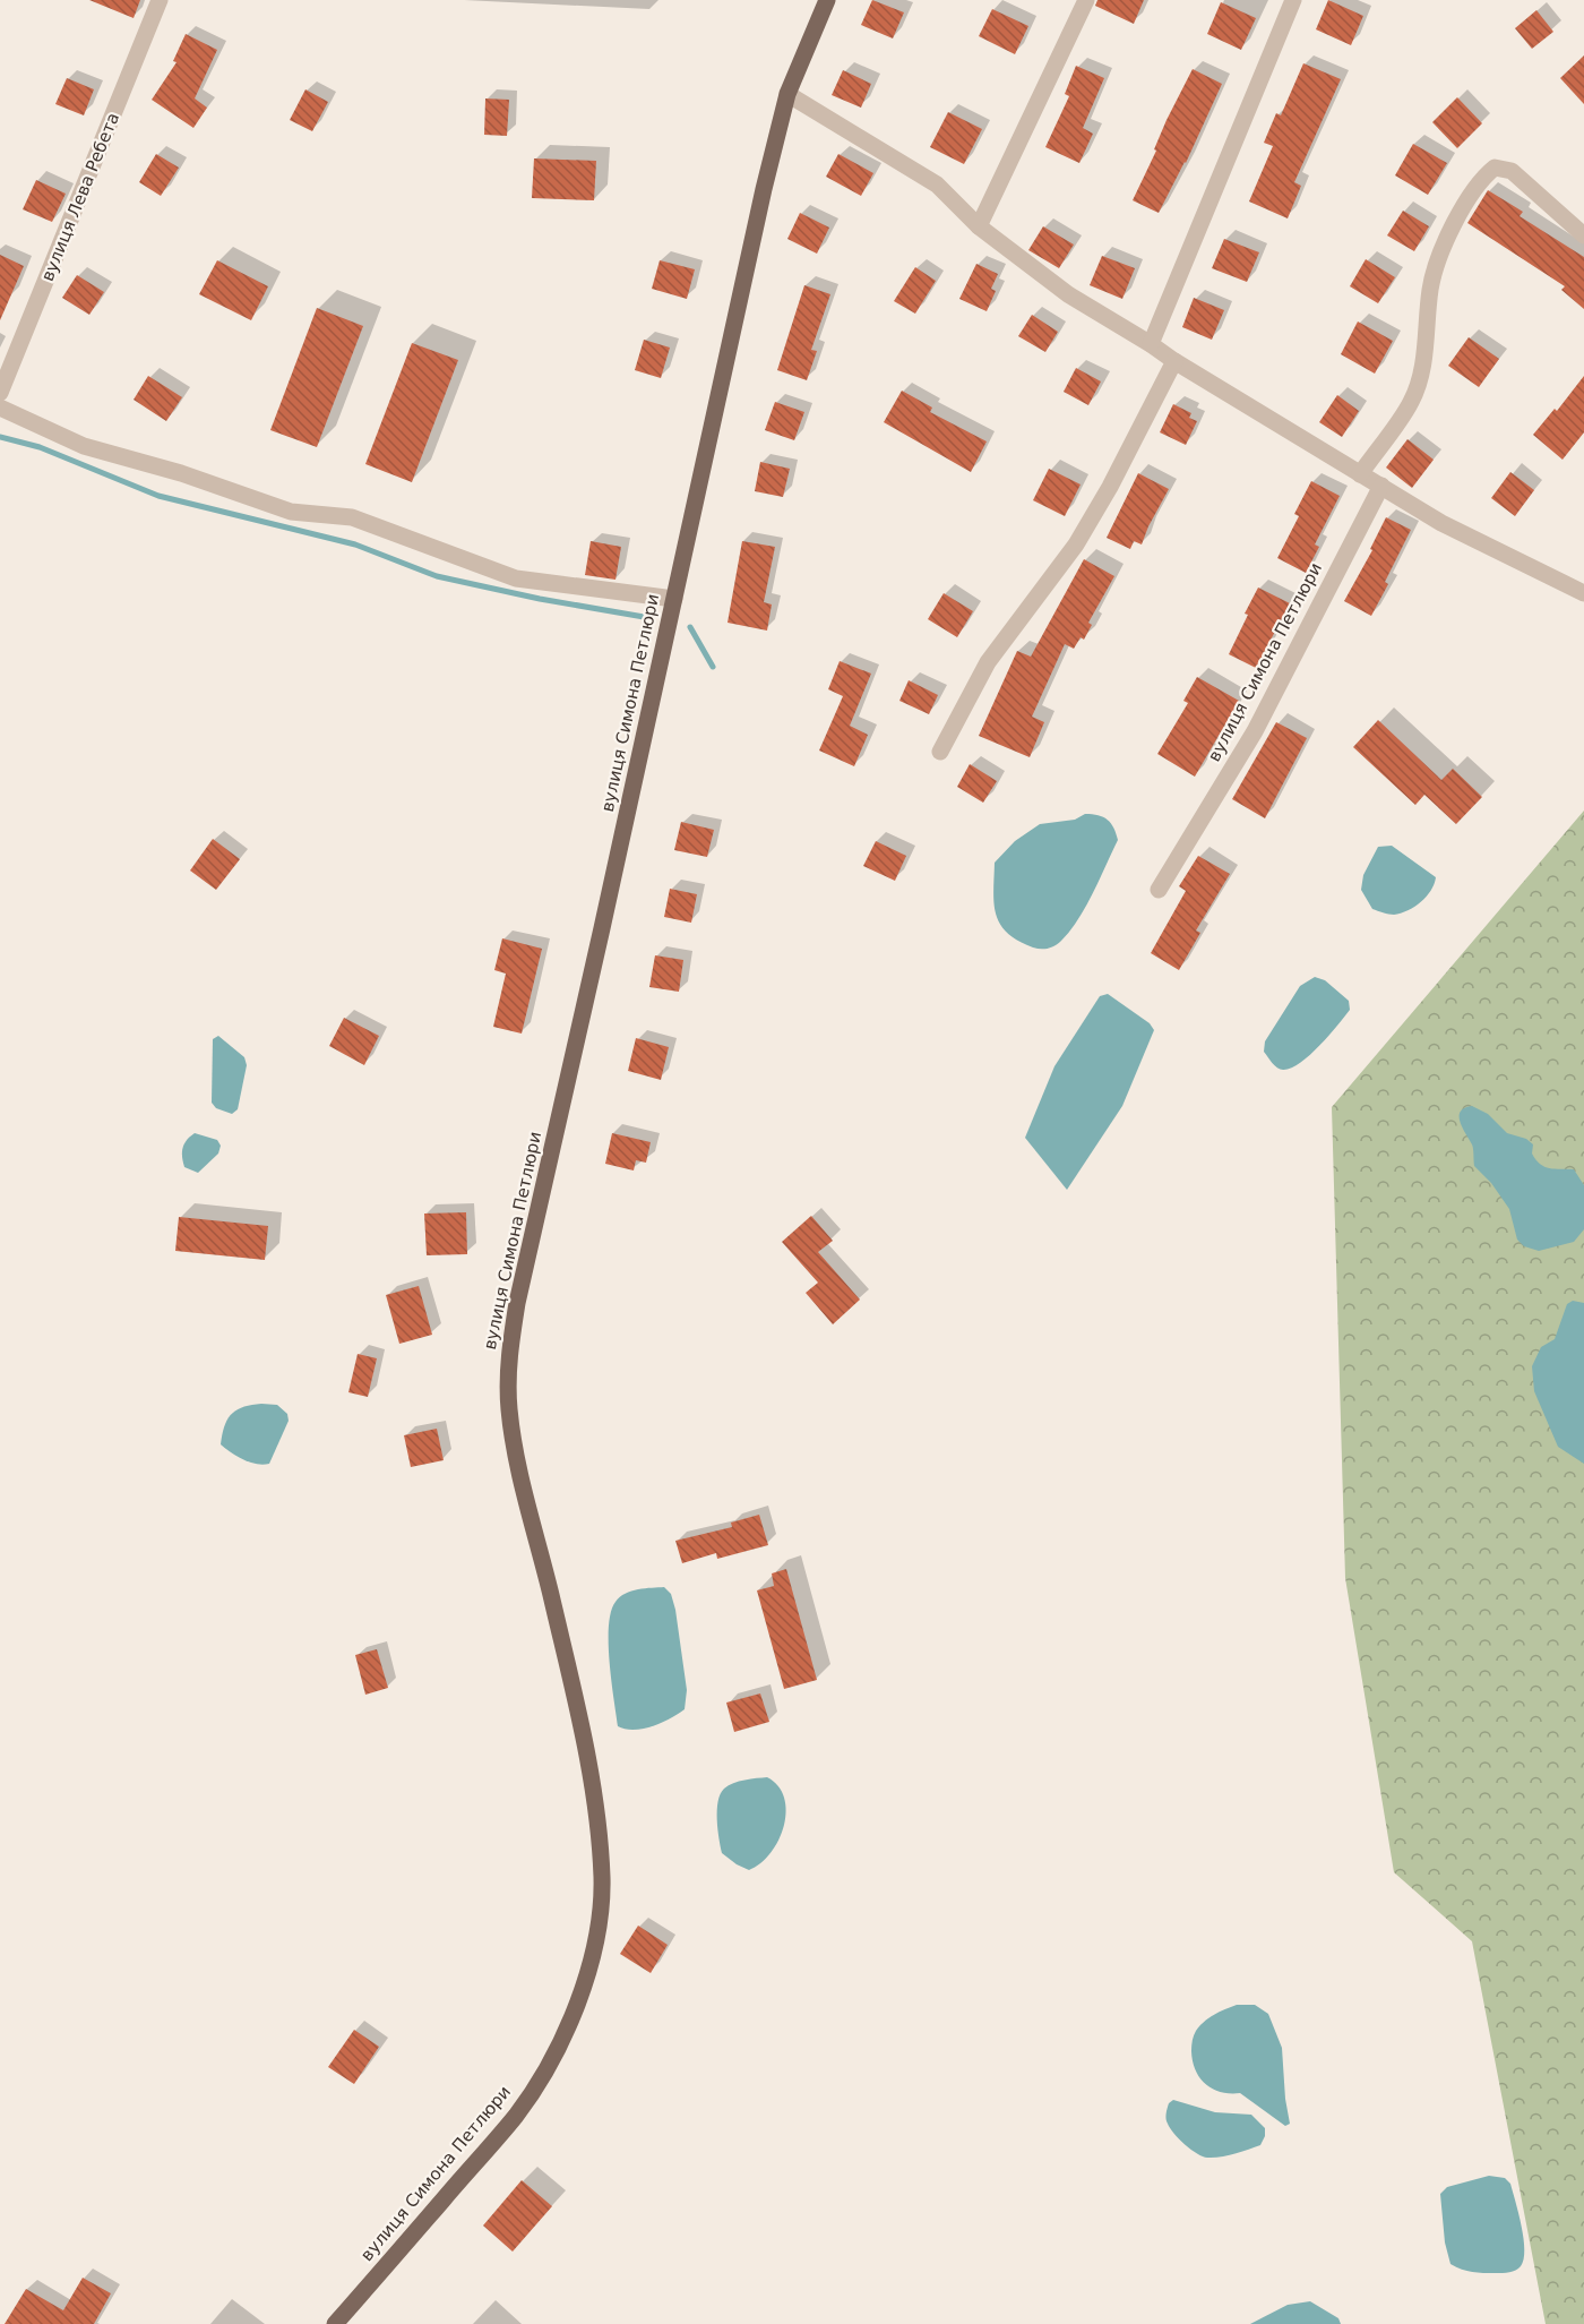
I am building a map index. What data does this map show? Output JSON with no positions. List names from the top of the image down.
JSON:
{
  "streets": {
    "main road": ["вулиця Симона Петлюри"],
    "street": ["вулиця Лева Ребета"]
  }
}
